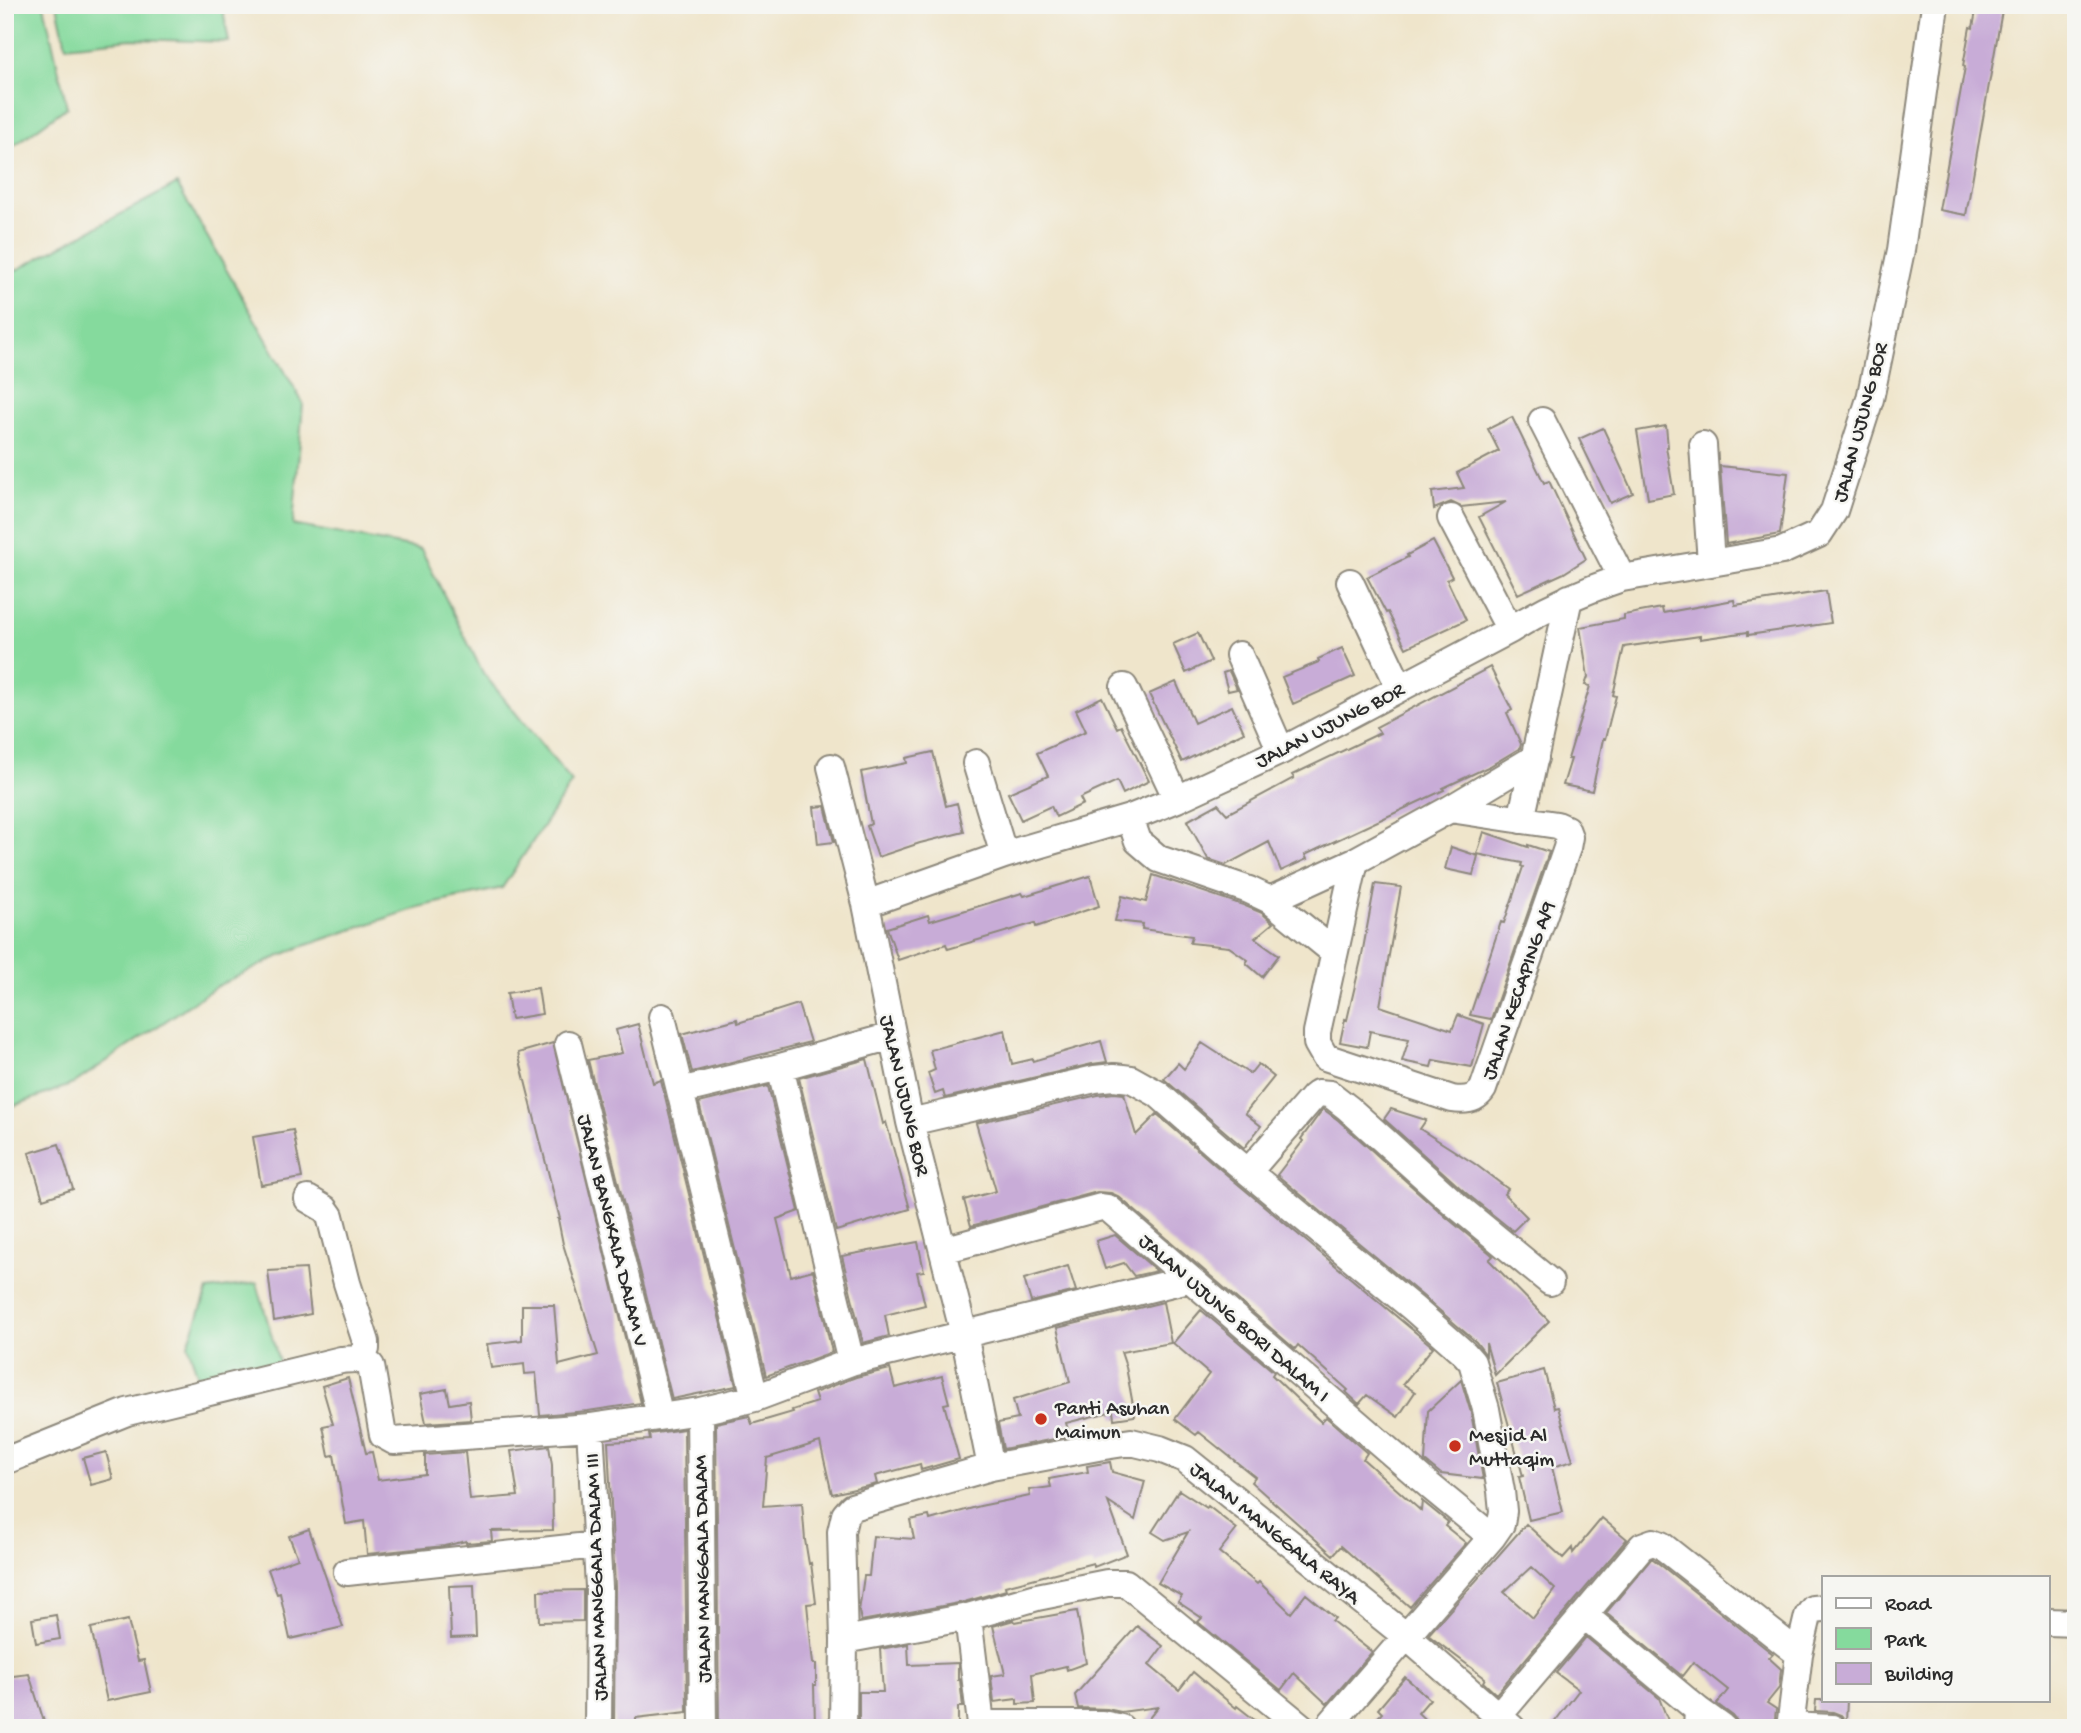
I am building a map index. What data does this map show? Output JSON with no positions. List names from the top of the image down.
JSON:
{
  "streets": {
    "street": [
      "JALAN UJUNG BOR",
      "JALAN KECAPING A/9",
      "JALAN BANGKALA DALAM V",
      "JALAN UJUNG BORI DALAM I",
      "JALAN MANGGALA RAYA",
      "JALAN MANGGALA DALAM",
      "JALAN MANGGALA DALAM III"
    ]
  },
  "crossings": [
    ["JALAN UJUNG BOR", "JALAN UJUNG BORI DALAM I"],
    ["JALAN UJUNG BOR", "JALAN MANGGALA RAYA"]
  ],
  "places": ["Panti Asuhan Maimun", "Mesjid Al Muttaqim"],
  "legend": ["Road", "Park", "Building"]
}
